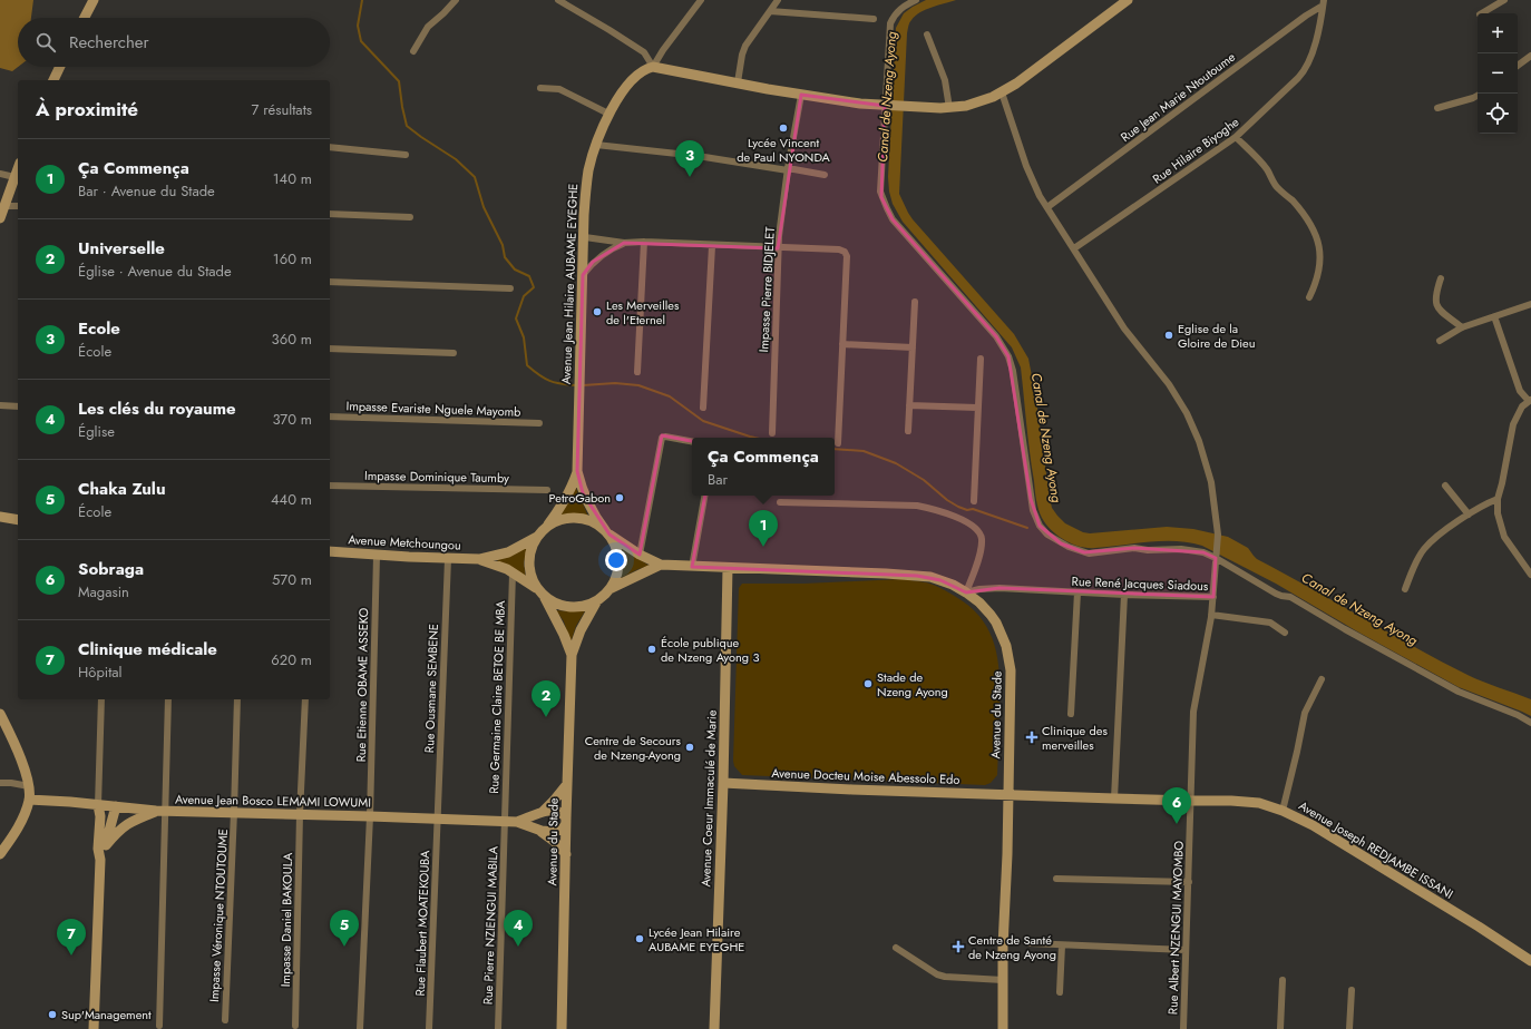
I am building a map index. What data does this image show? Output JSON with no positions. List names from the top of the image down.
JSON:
{
  "streets": {
    "main road": [
      "Avenue Jean Hilaire AUBAME EYEGHE",
      "Avenue Metchoungou",
      "Avenue du Stade",
      "Avenue Docteu Moise Abessolo Edo",
      "Avenue Coeur Immaculé de Marie",
      "Avenue Jean Bosco LEMAMI LOWUMI",
      "Avenue Joseph REDJAMBE ISSANI"
    ],
    "street": [
      "Rue Jean Marie Ntoutoume",
      "Rue Hilaire Biyoghe",
      "Impasse Pierre BIDJELET",
      "Impasse Evariste Nguele Mayomb",
      "Impasse Dominique Taumby",
      "Rue René Jacques Siadous",
      "Rue Etienne OBAME ASSEKO",
      "Rue Ousmane SEMBENE",
      "Rue Germaine Claire BETOE BE MBA",
      "Impasse Véronique NTOUTOUME",
      "Impasse Daniel BAKOULA",
      "Rue Flaubert MOATEKOUBA",
      "Rue Pierre NZIENGUI MABILA",
      "Rue Albert NZENGUI MAYOMBO"
    ]
  },
  "crossings": [
    ["Rue Jean Marie Ntoutoume", "Rue Hilaire Biyoghe"],
    ["Avenue Metchoungou", "Rue Etienne OBAME ASSEKO"],
    ["Avenue Metchoungou", "Rue Ousmane SEMBENE"],
    ["Rue René Jacques Siadous", "Avenue du Stade"],
    ["Rue René Jacques Siadous", "Avenue Joseph REDJAMBE ISSANI"],
    ["Rue René Jacques Siadous", "Rue Albert NZENGUI MAYOMBO"],
    ["Rue Etienne OBAME ASSEKO", "Avenue Jean Bosco LEMAMI LOWUMI"],
    ["Rue Ousmane SEMBENE", "Avenue Jean Bosco LEMAMI LOWUMI"],
    ["Rue Ousmane SEMBENE", "Rue Flaubert MOATEKOUBA"],
    ["Rue Germaine Claire BETOE BE MBA", "Avenue Jean Bosco LEMAMI LOWUMI"],
    ["Rue Germaine Claire BETOE BE MBA", "Rue Pierre NZIENGUI MABILA"],
    ["Avenue du Stade", "Avenue Docteu Moise Abessolo Edo"],
    ["Avenue du Stade", "Avenue Coeur Immaculé de Marie"],
    ["Avenue du Stade", "Avenue Joseph REDJAMBE ISSANI"],
    ["Avenue Docteu Moise Abessolo Edo", "Avenue Coeur Immaculé de Marie"],
    ["Avenue Docteu Moise Abessolo Edo", "Avenue Joseph REDJAMBE ISSANI"],
    ["Avenue Jean Bosco LEMAMI LOWUMI", "Impasse Véronique NTOUTOUME"],
    ["Avenue Jean Bosco LEMAMI LOWUMI", "Impasse Daniel BAKOULA"],
    ["Avenue Jean Bosco LEMAMI LOWUMI", "Rue Flaubert MOATEKOUBA"],
    ["Avenue Jean Bosco LEMAMI LOWUMI", "Rue Pierre NZIENGUI MABILA"],
    ["Avenue Joseph REDJAMBE ISSANI", "Rue Albert NZENGUI MAYOMBO"]
  ],
  "water": ["Canal de Nzeng Ayong"],
  "places": {
    "other": [
      "Lycée Vincent de Paul NYONDA",
      "Les Merveilles de l'Eternel",
      "Eglise de la Gloire de Dieu",
      "PetroGabon",
      "École publique de Nzeng Ayong 3",
      "Stade de Nzeng Ayong",
      "Centre de Secours de Nzeng-Ayong",
      "Lycée Jean Hilaire AUBAME EYEGHE",
      "Sup'Management"
    ],
    "health": ["Clinique des merveilles", "Centre de Santé de Nzeng Ayong"]
  },
  "page": {
    "map_buttons": ["+", "−"],
    "search": "Rechercher",
    "heading": ["À proximité", "7 résultats"],
    "list": [
      {
        "mark": "1",
        "name": "Ça Commença",
        "note": "Bar · Avenue du Stade",
        "value": "140 m"
      },
      {
        "mark": "2",
        "name": "Universelle",
        "note": "Église · Avenue du Stade",
        "value": "160 m"
      },
      {
        "mark": "3",
        "name": "Ecole",
        "note": "École",
        "value": "360 m"
      },
      {
        "mark": "4",
        "name": "Les clés du royaume",
        "note": "Église",
        "value": "370 m"
      },
      {
        "mark": "5",
        "name": "Chaka Zulu",
        "note": "École",
        "value": "440 m"
      },
      {
        "mark": "6",
        "name": "Sobraga",
        "note": "Magasin",
        "value": "570 m"
      },
      {
        "mark": "7",
        "name": "Clinique médicale",
        "note": "Hôpital",
        "value": "620 m"
      }
    ],
    "pins": [
      "3",
      "1",
      "2",
      "6",
      "4",
      "5",
      "7"
    ],
    "popup": ["Ça Commença", "Bar"]
  }
}
